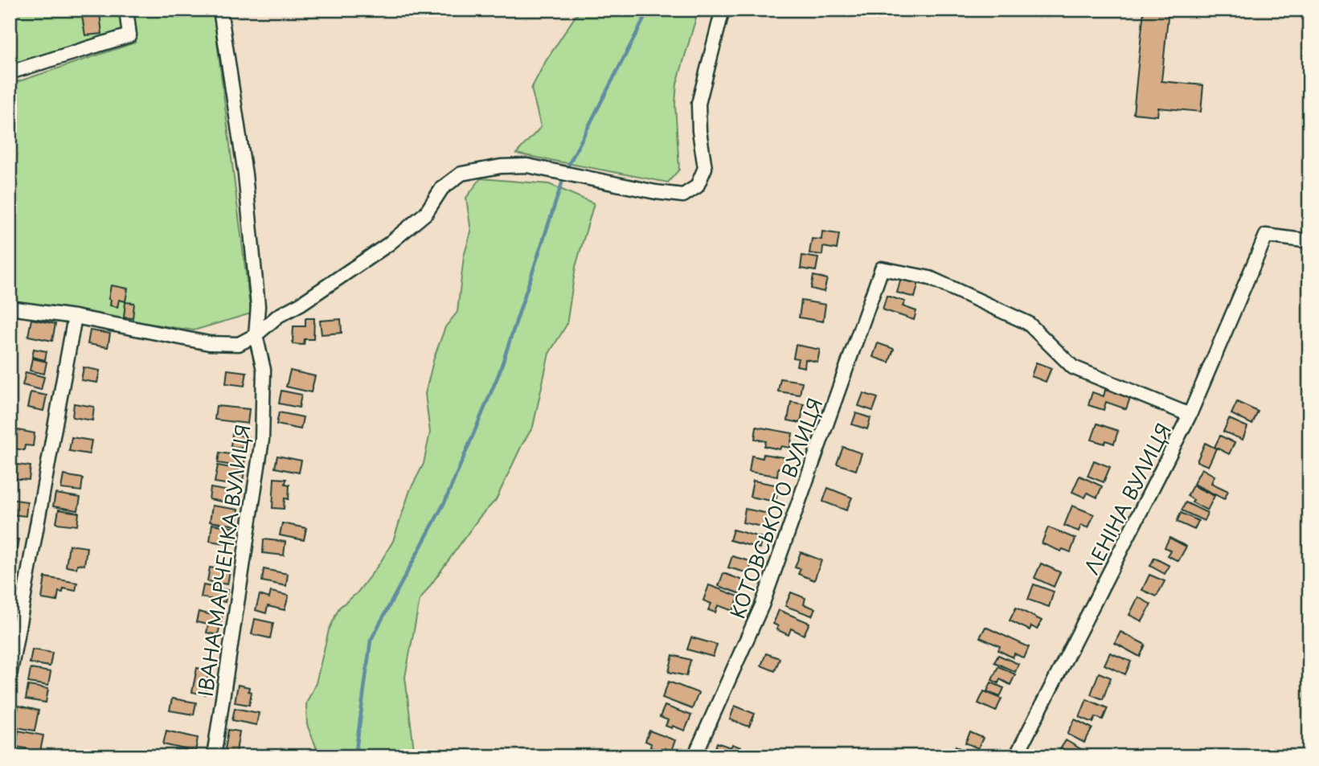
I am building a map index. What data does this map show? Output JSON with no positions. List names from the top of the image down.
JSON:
{
  "streets": {
    "street": ["ЛЕНІНА ВУЛИЦЯ", "КОТОВСЬКОГО ВУЛИЦЯ", "ІВАНА МАРЧЕНКА ВУЛИЦЯ"]
  },
  "crossings": [
    ["ЛЕНІНА ВУЛИЦЯ", "КОТОВСЬКОГО ВУЛИЦЯ"]
  ]
}
